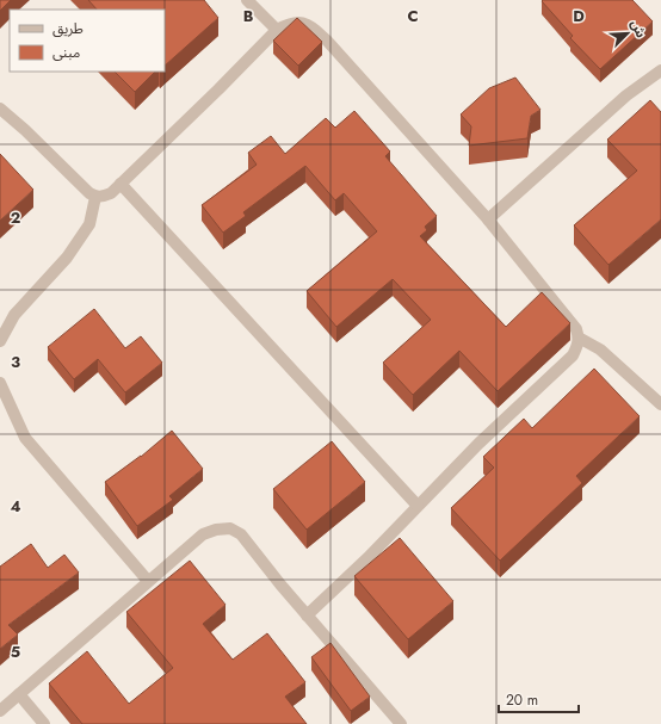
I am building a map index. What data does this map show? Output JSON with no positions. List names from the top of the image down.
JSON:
{
  "legend": ["طريق", "مبنى"],
  "scale_bar": "20 m",
  "north": "top right",
  "grid": {
    "columns": ["B", "C", "D"],
    "rows": [
      "2",
      "3",
      "4",
      "5"
    ]
  }
}
